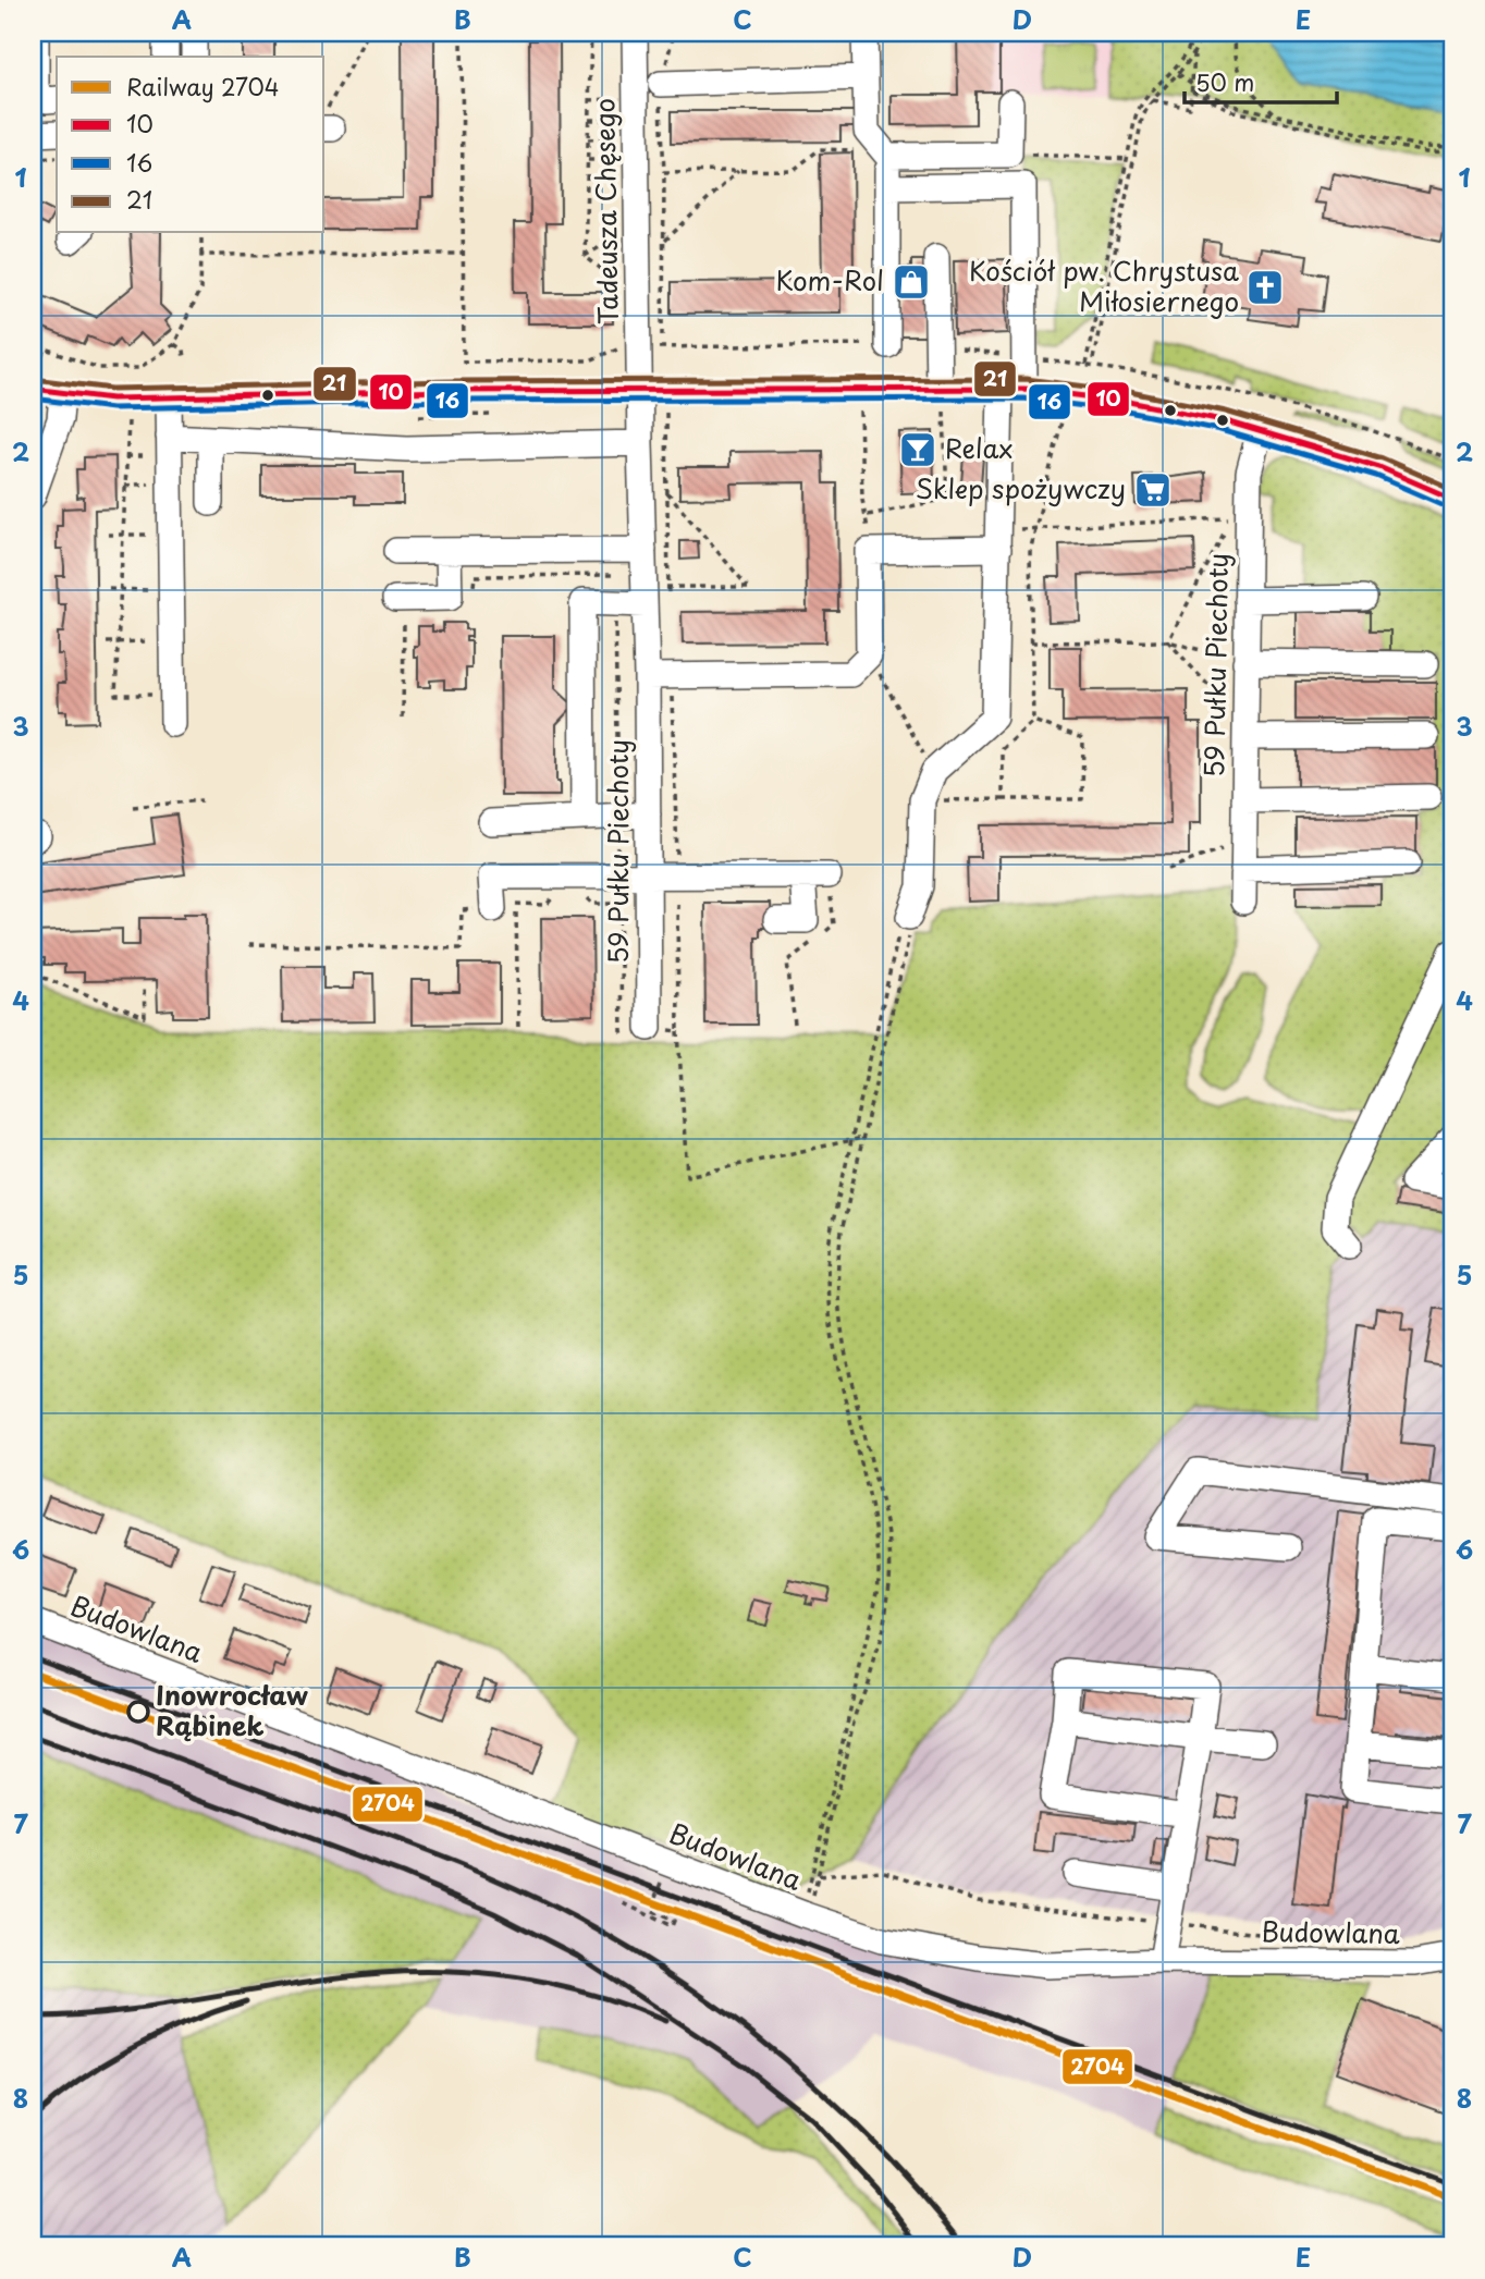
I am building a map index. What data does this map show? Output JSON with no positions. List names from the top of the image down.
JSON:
{
  "streets": {
    "street": ["Tadeusza Chęsego", "59 Pułku Piechoty", "Budowlana"]
  },
  "crossings": [
    ["Tadeusza Chęsego", "59 Pułku Piechoty"]
  ],
  "places": {
    "shop": ["Kom-Rol"],
    "church": ["Kościół pw. Chrystusa Miłosiernego"],
    "bar": ["Relax"],
    "supermarket": ["Sklep spożywczy"],
    "other": ["Inowrocław Rąbinek"]
  },
  "lines": [
    "transit line 21",
    "transit line 10",
    "transit line 16",
    "rail line 2704"
  ],
  "legend": [
    "Railway 2704",
    "10",
    "16",
    "21"
  ],
  "scale_bar": "50 m",
  "grid": {
    "columns": [
      "A",
      "B",
      "C",
      "D",
      "E"
    ],
    "rows": [
      "1",
      "2",
      "3",
      "4",
      "5",
      "6",
      "7",
      "8"
    ]
  }
}
